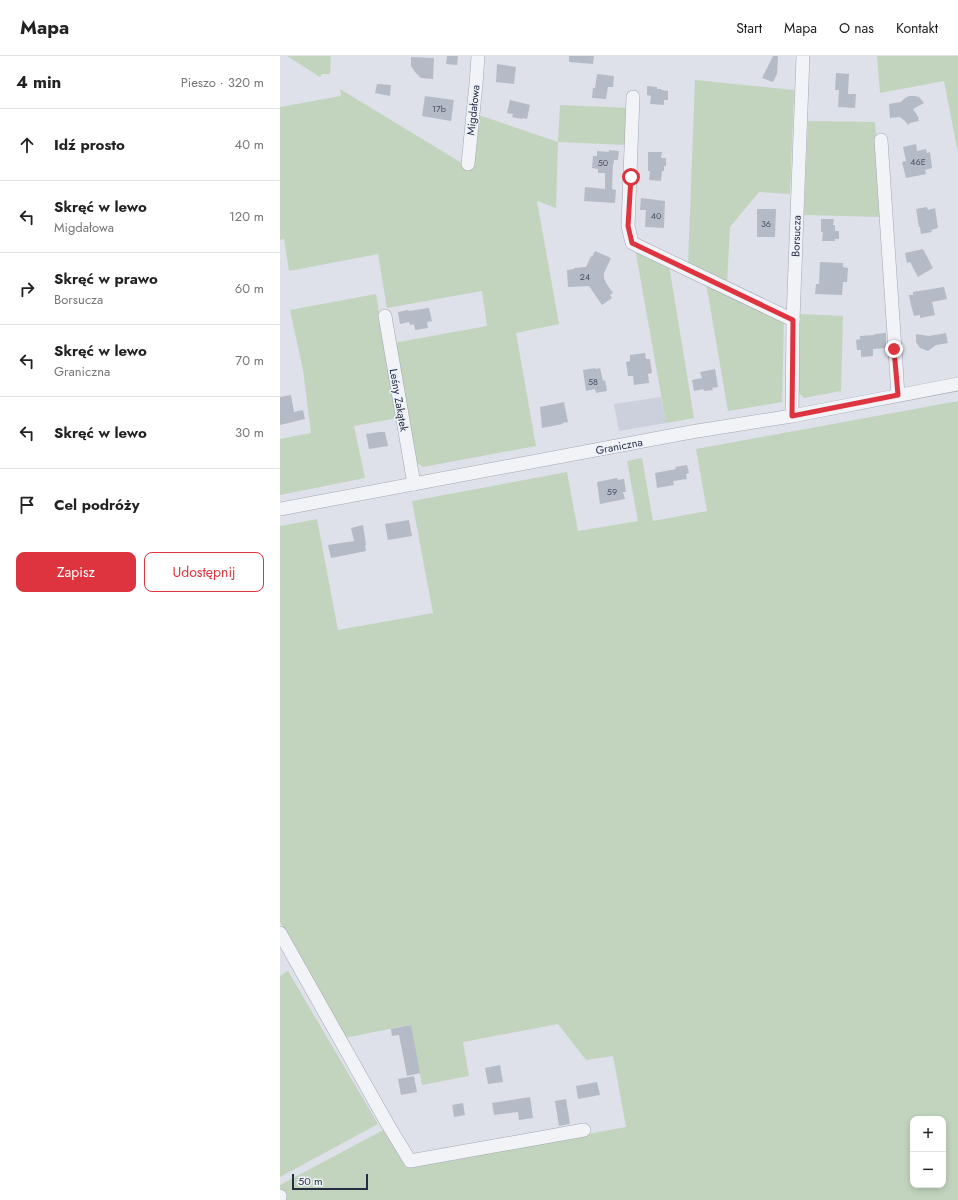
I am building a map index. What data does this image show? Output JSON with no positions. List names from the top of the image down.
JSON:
{
  "streets": {
    "street": [
      "Migdałowa",
      "Borsucza",
      "Leśny Zakątek",
      "Graniczna"
    ]
  },
  "crossings": [
    ["Borsucza", "Graniczna"],
    ["Leśny Zakątek", "Graniczna"]
  ],
  "house_numbers": [
    "17b",
    "46E",
    "50",
    "40",
    "36",
    "24",
    "58",
    "59"
  ],
  "scale_bar": "50 m",
  "page": {
    "header": "Mapa",
    "nav": [
      "Start",
      "Mapa",
      "O nas",
      "Kontakt"
    ],
    "heading": ["4 min", "Pieszo · 320 m"],
    "list": [
      ["Idź prosto", "40 m"],
      ["Skręć w lewo", "Migdałowa", "120 m"],
      ["Skręć w prawo", "Borsucza", "60 m"],
      ["Skręć w lewo", "Graniczna", "70 m"],
      ["Skręć w lewo", "30 m"],
      "Cel podróży"
    ],
    "buttons": ["Zapisz", "Udostępnij"],
    "map_buttons": ["+", "−"],
    "scale": "50 m"
  }
}
